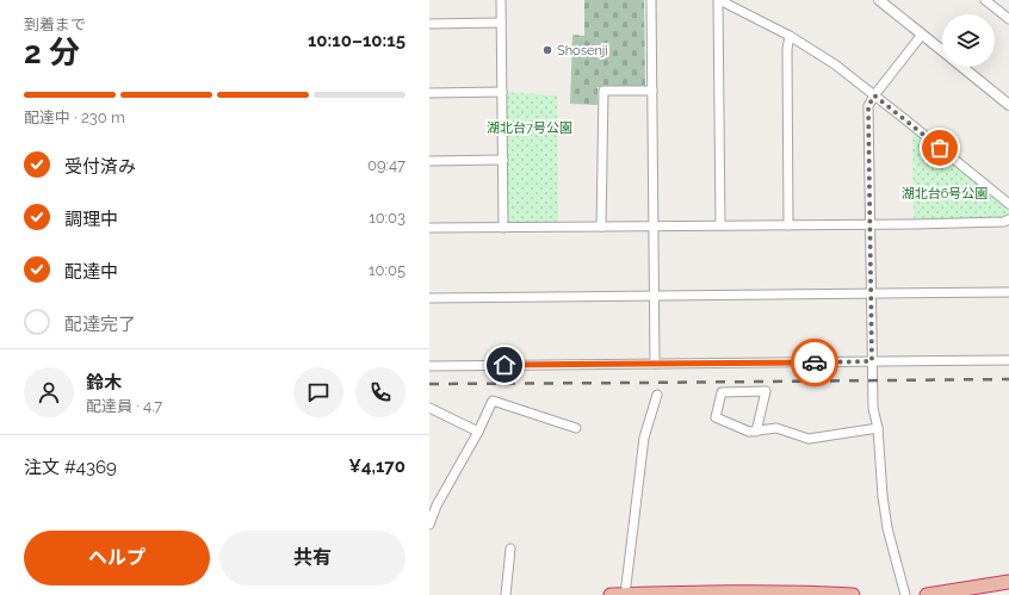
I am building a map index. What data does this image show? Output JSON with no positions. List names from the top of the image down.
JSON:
{
  "parks": ["湖北台7号公園", "湖北台6号公園"],
  "places": ["Shosenji"],
  "page": {
    "heading": ["2 分", "到着まで", "10:10–10:15"],
    "panel": [
      "鈴木",
      "配達員 · 4.7",
      "注文 #4369",
      "¥4,170"
    ],
    "bar": "配達中 · 230 m",
    "list": [
      ["受付済み", "09:47"],
      ["調理中", "10:03"],
      ["配達中", "10:05"],
      "配達完了"
    ],
    "buttons": ["ヘルプ", "共有"]
  }
}
